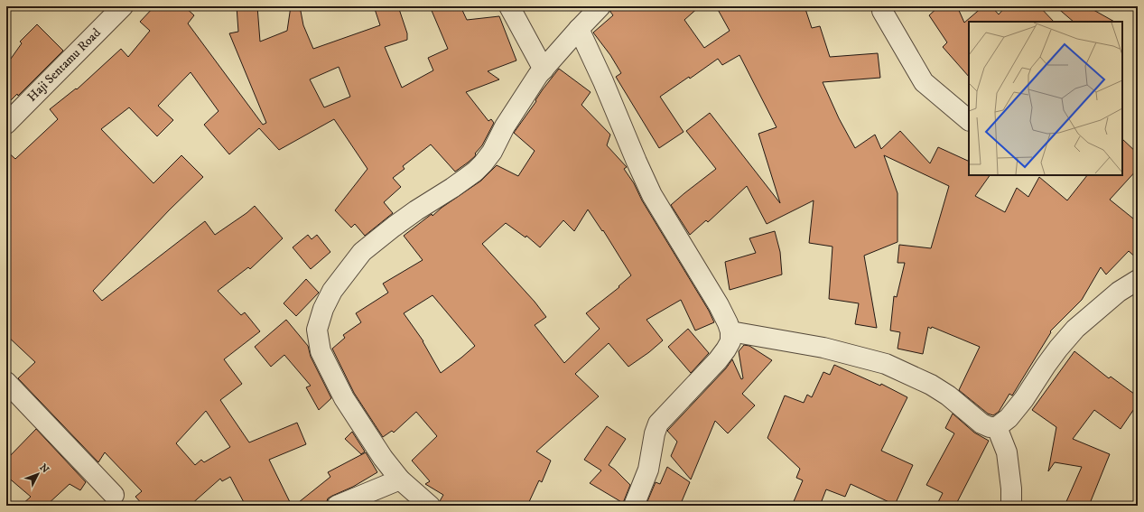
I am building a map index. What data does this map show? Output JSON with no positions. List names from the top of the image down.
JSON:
{
  "streets": {
    "street": ["Haji Sentamu Road"]
  },
  "north": "top right"
}
